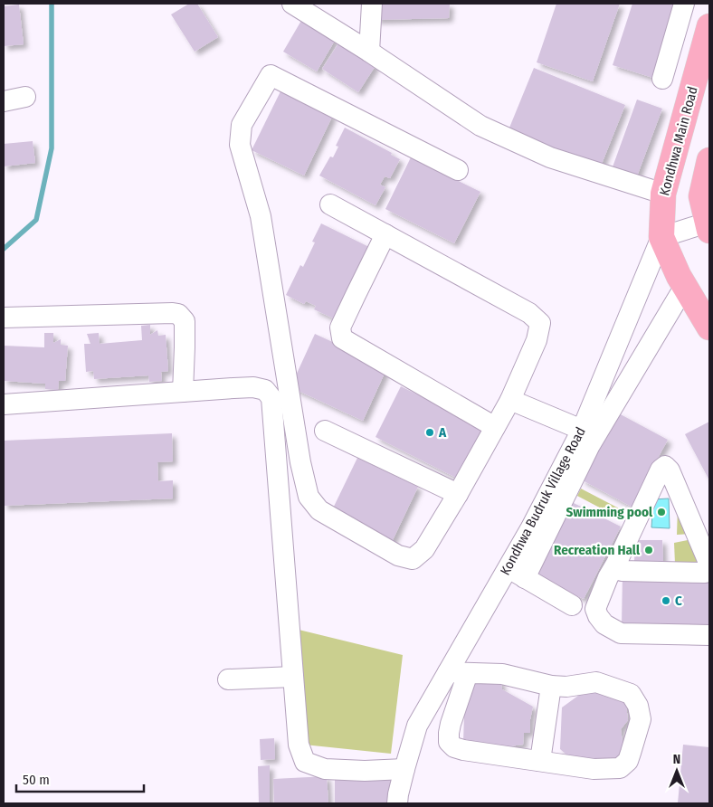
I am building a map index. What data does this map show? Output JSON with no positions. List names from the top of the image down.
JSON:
{
  "streets": {
    "main road": ["Kondhwa Main Road"],
    "street": ["Kondhwa Budruk Village Road"]
  },
  "crossings": [
    ["Kondhwa Main Road", "Kondhwa Budruk Village Road"]
  ],
  "places": [
    "A",
    "Swimming pool",
    "Recreation Hall",
    "C"
  ],
  "scale_bar": "50 m",
  "north": "top"
}
